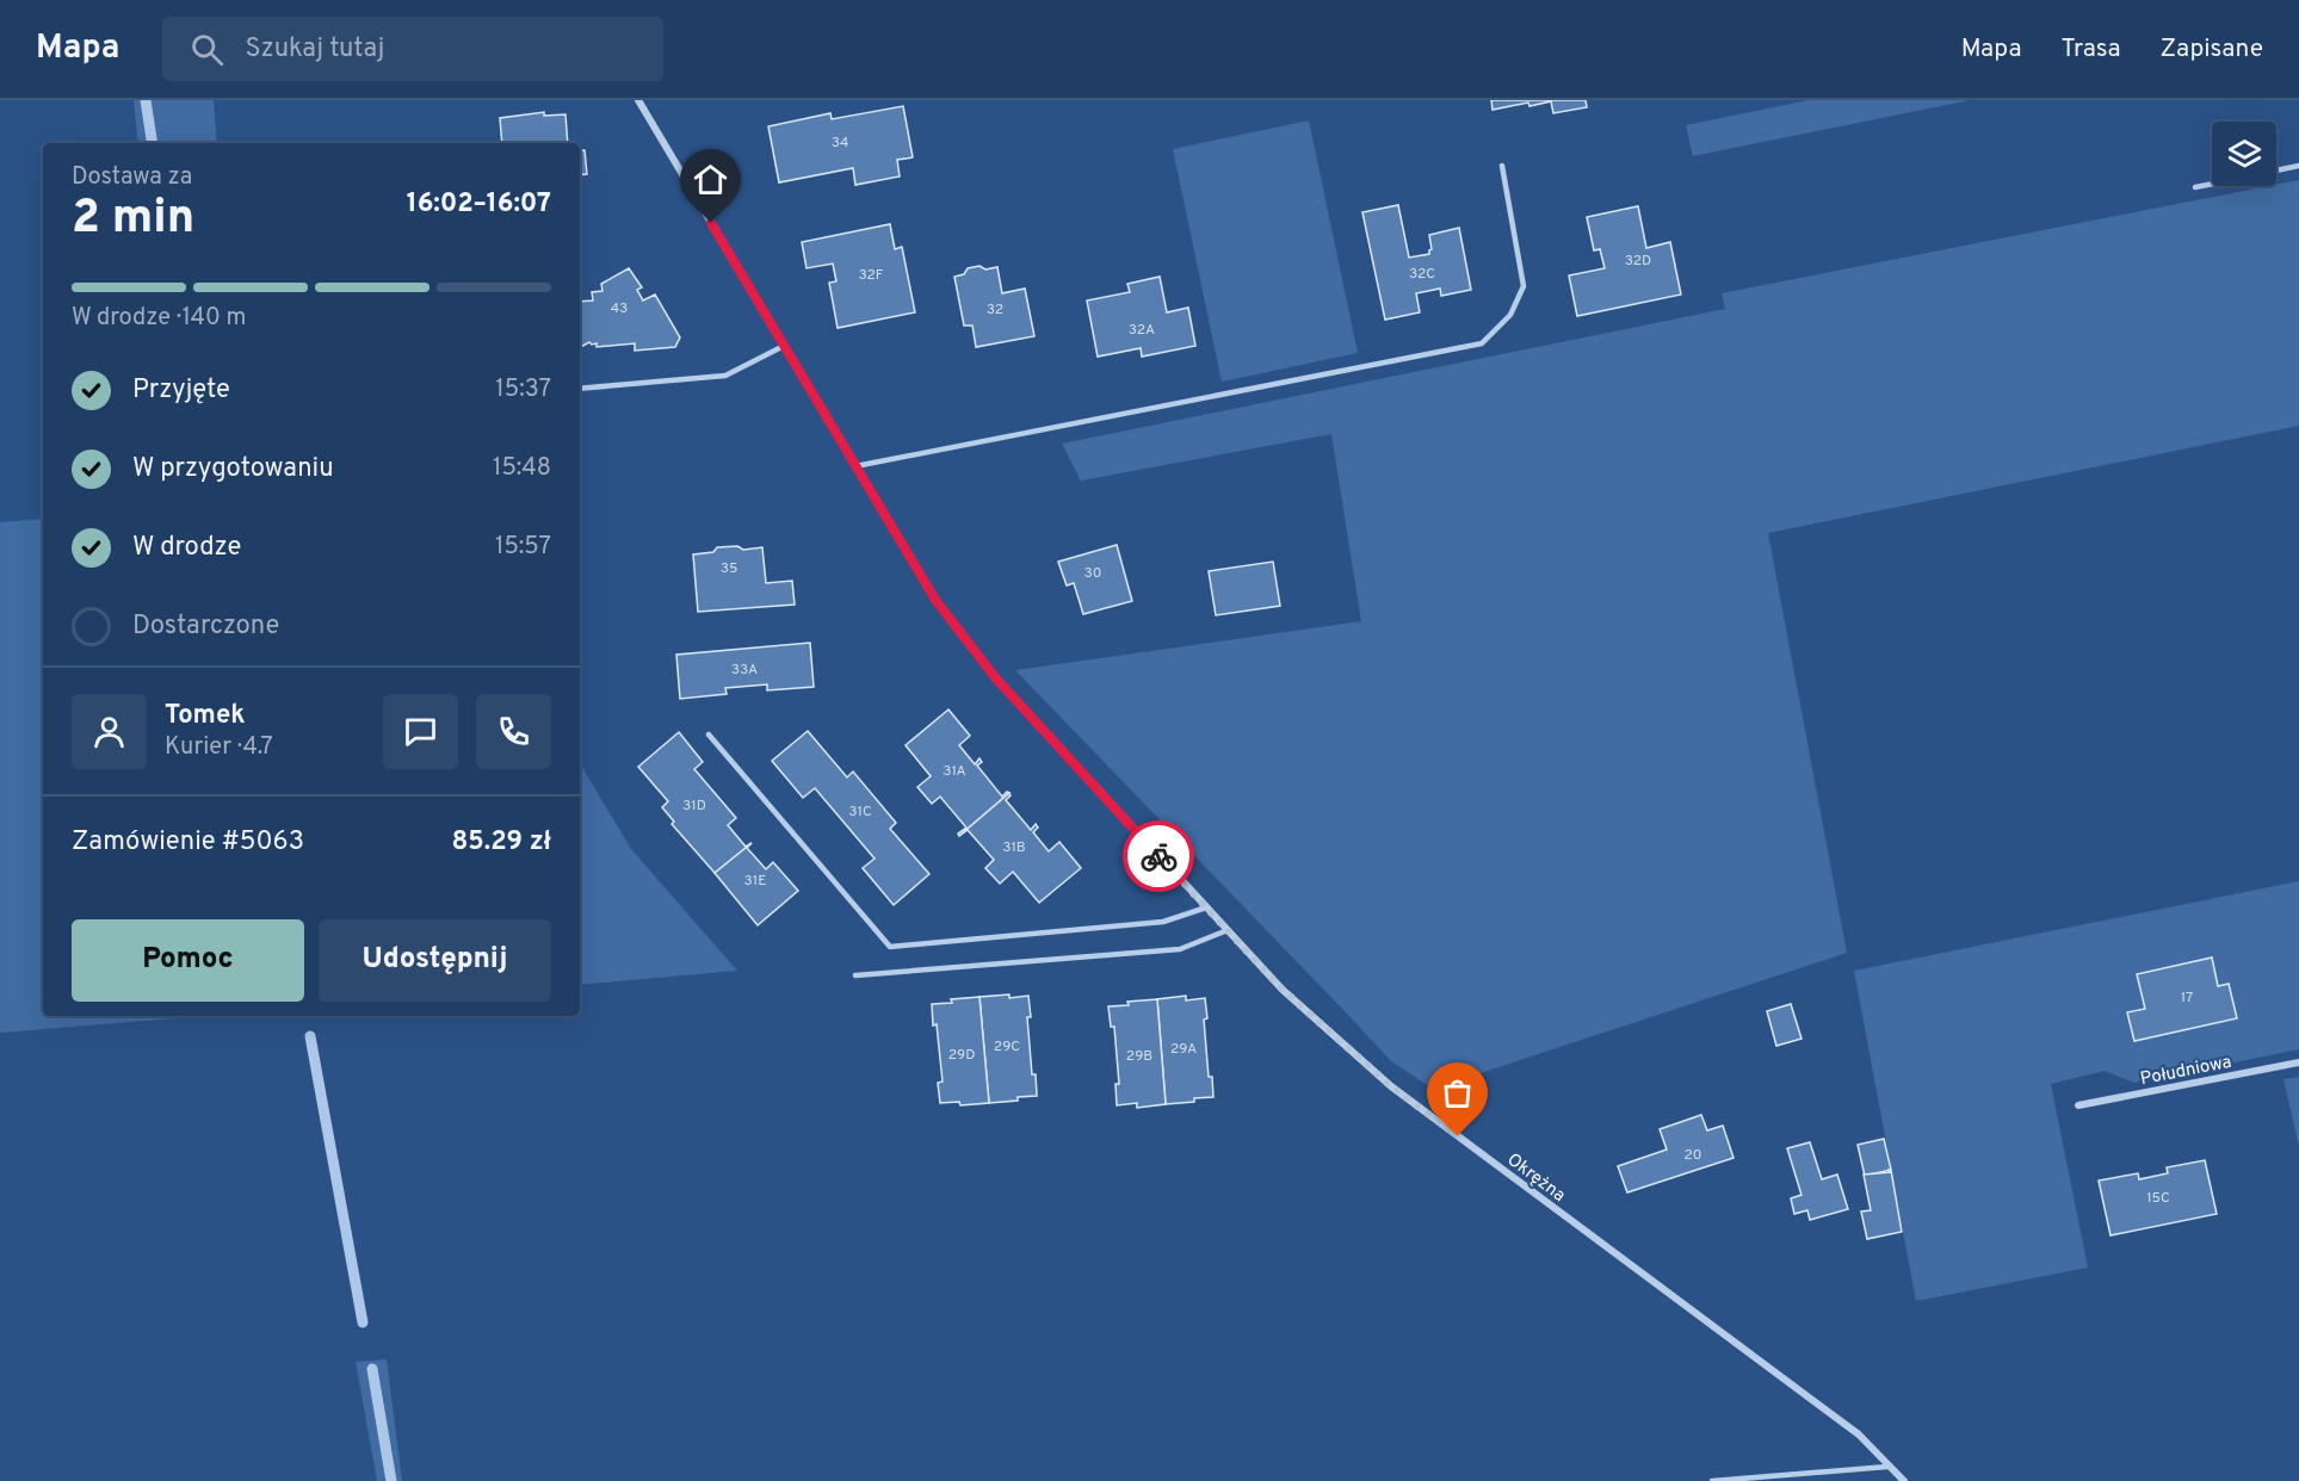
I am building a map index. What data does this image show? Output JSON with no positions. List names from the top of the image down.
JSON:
{
  "streets": {
    "street": ["Południowa", "Okrężna"]
  },
  "house_numbers": [
    "34",
    "32D",
    "32C",
    "32F",
    "43",
    "32",
    "32A",
    "35",
    "30",
    "33A",
    "31A",
    "31D",
    "31C",
    "31B",
    "31E",
    "17",
    "29C",
    "29A",
    "29D",
    "29B",
    "20",
    "15C"
  ],
  "page": {
    "header": "Mapa",
    "search": "Szukaj tutaj",
    "nav": ["Mapa", "Trasa", "Zapisane"],
    "heading": ["2 min", "Dostawa za", "16:02–16:07"],
    "panel": [
      "Tomek",
      "Kurier · 4.7",
      "Zamówienie #5063",
      "85.29 zł"
    ],
    "bar": "W drodze · 140 m",
    "list": [
      ["Przyjęte", "15:37"],
      ["W przygotowaniu", "15:48"],
      ["W drodze", "15:57"],
      "Dostarczone"
    ],
    "buttons": ["Pomoc", "Udostępnij"]
  }
}
